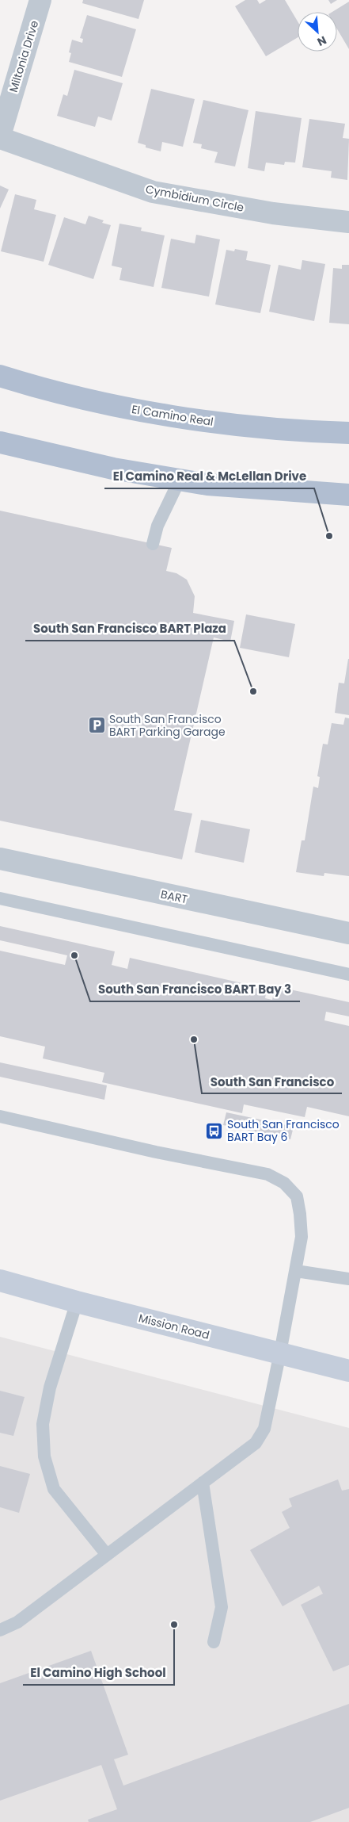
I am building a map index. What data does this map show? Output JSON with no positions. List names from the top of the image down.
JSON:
{
  "streets": {
    "main road": ["El Camino Real", "Mission Road"],
    "street": ["Miltonia Drive", "Cymbidium Circle", "BART"]
  },
  "crossings": [
    ["Miltonia Drive", "Cymbidium Circle"]
  ],
  "places": {
    "other": [
      "El Camino Real & McLellan Drive",
      "South San Francisco BART Plaza",
      "South San Francisco BART Bay 3",
      "South San Francisco",
      "El Camino High School"
    ],
    "parking": ["South San Francisco BART Parking Garage"],
    "bus stop": ["South San Francisco BART Bay 6"]
  },
  "north": "bottom right"
}
